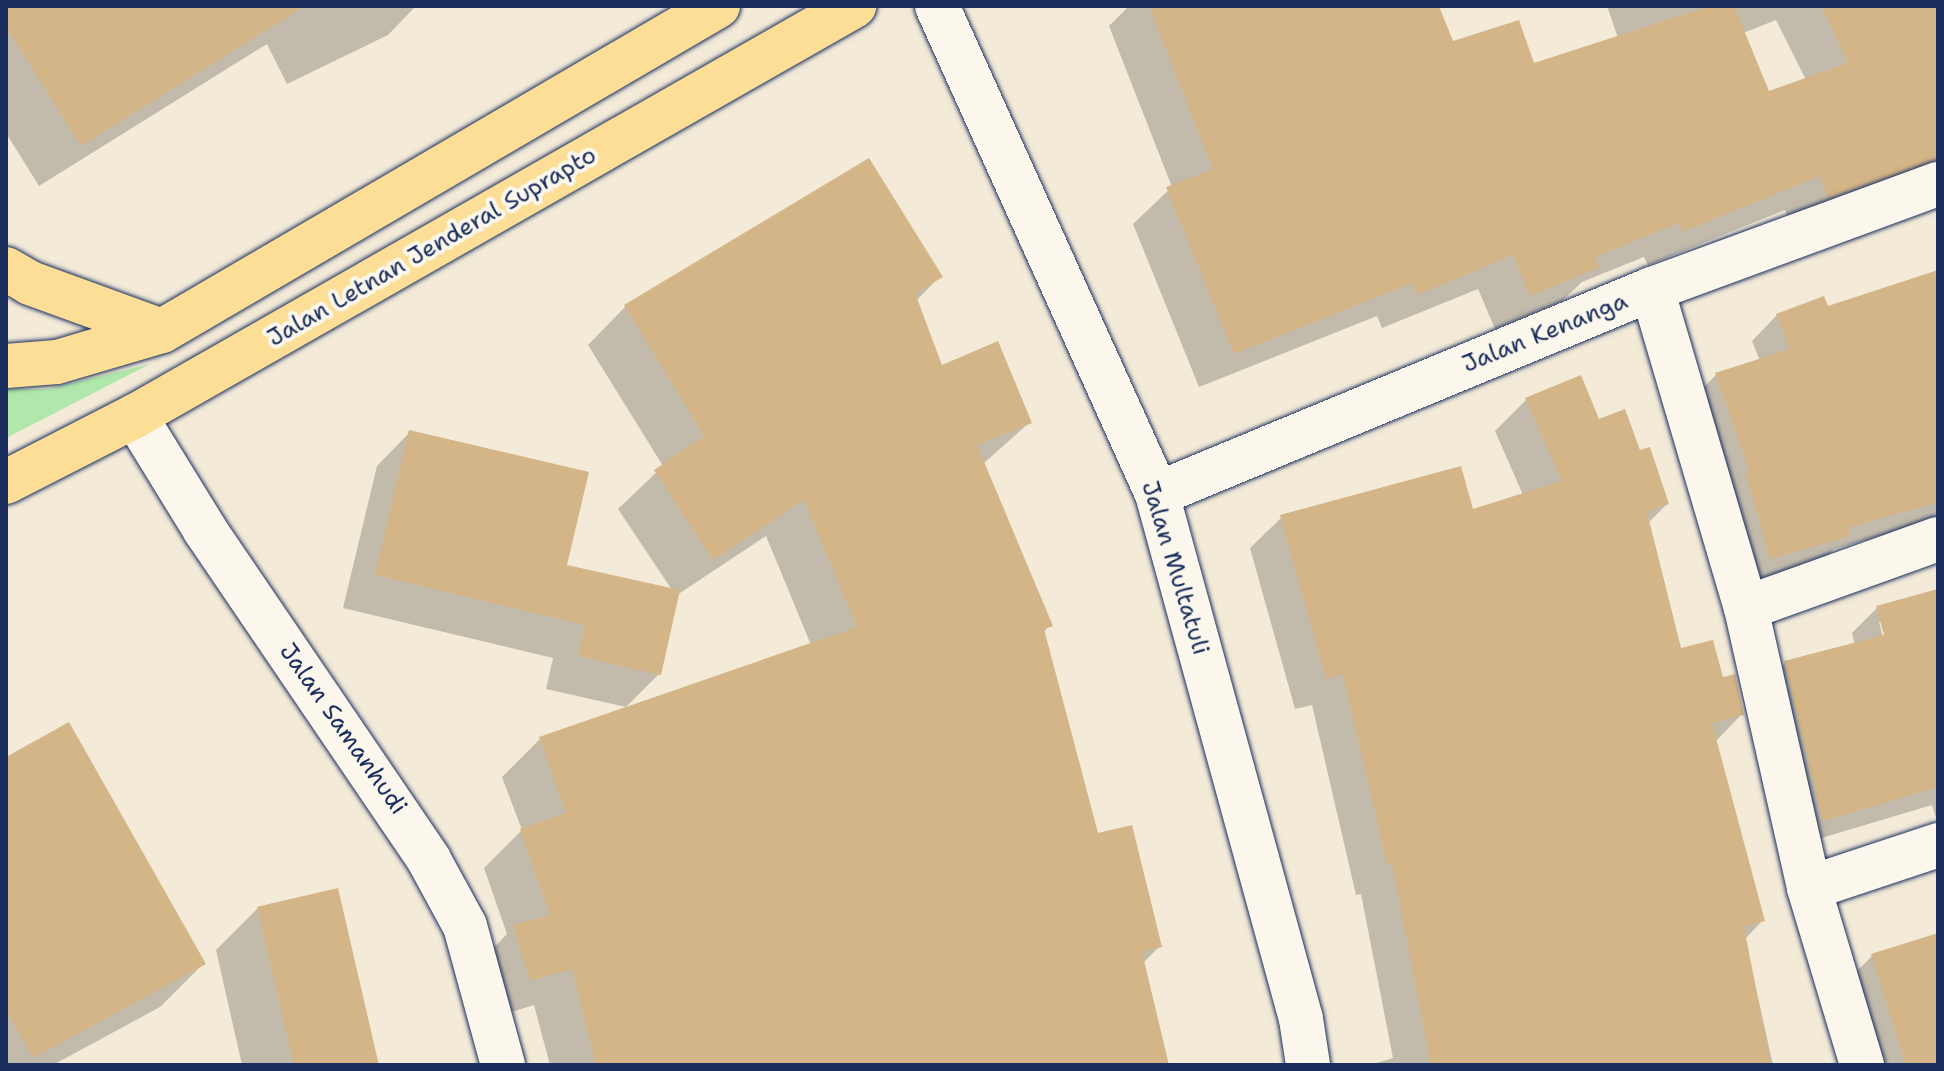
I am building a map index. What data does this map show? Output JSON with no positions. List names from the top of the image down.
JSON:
{
  "streets": {
    "main road": ["Jalan Letnan Jenderal Suprapto"],
    "street": ["Jalan Kenanga", "Jalan Multatuli", "Jalan Samanhudi"]
  },
  "crossings": [
    ["Jalan Letnan Jenderal Suprapto", "Jalan Samanhudi"],
    ["Jalan Kenanga", "Jalan Multatuli"]
  ]
}
